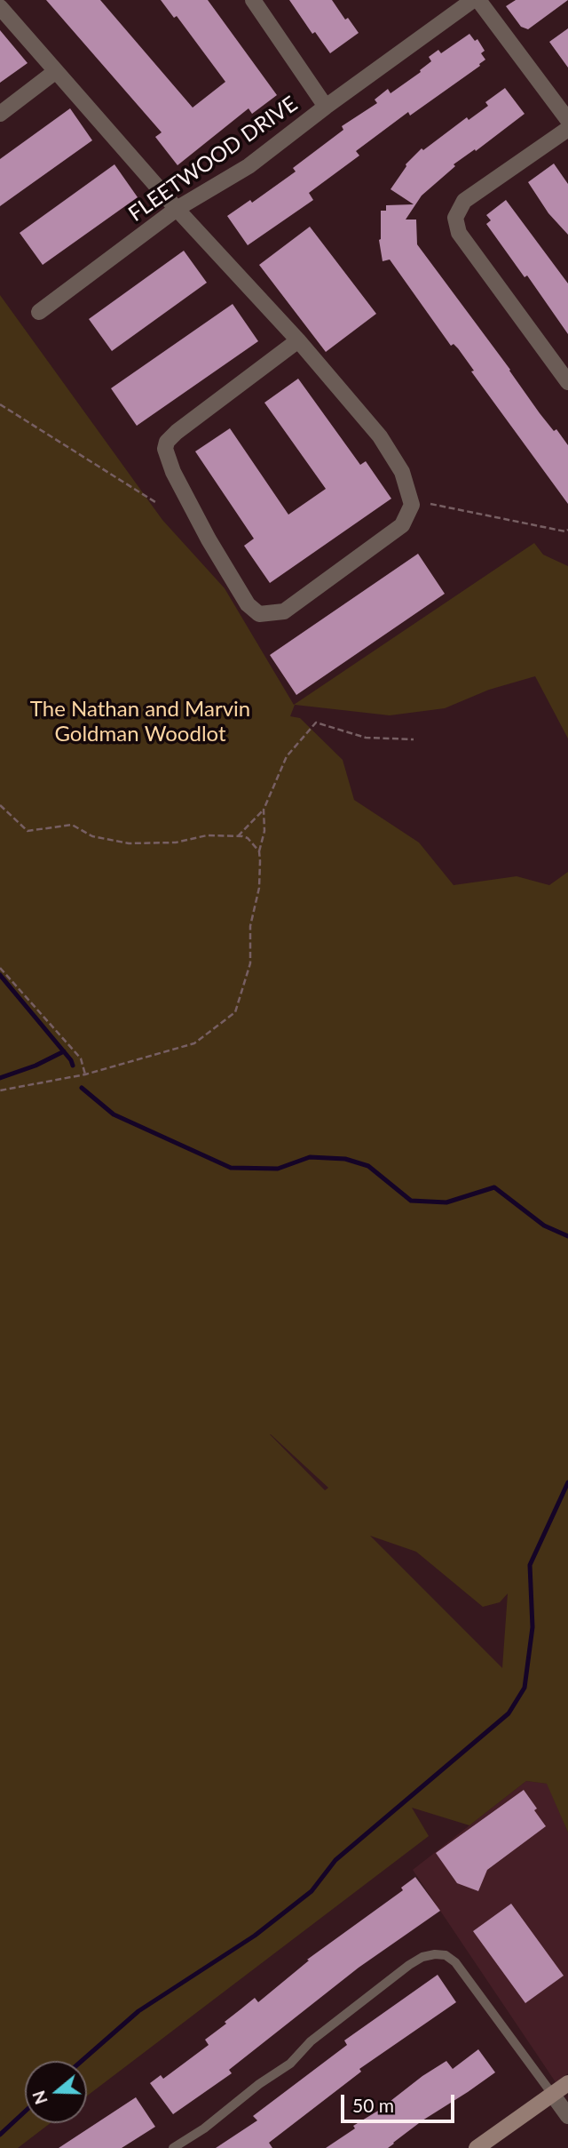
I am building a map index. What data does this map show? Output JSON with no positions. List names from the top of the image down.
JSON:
{
  "streets": {
    "street": ["FLEETWOOD DRIVE"]
  },
  "parks": ["The Nathan and Marvin Goldman Woodlot"],
  "scale_bar": "50 m",
  "north": "left"
}
